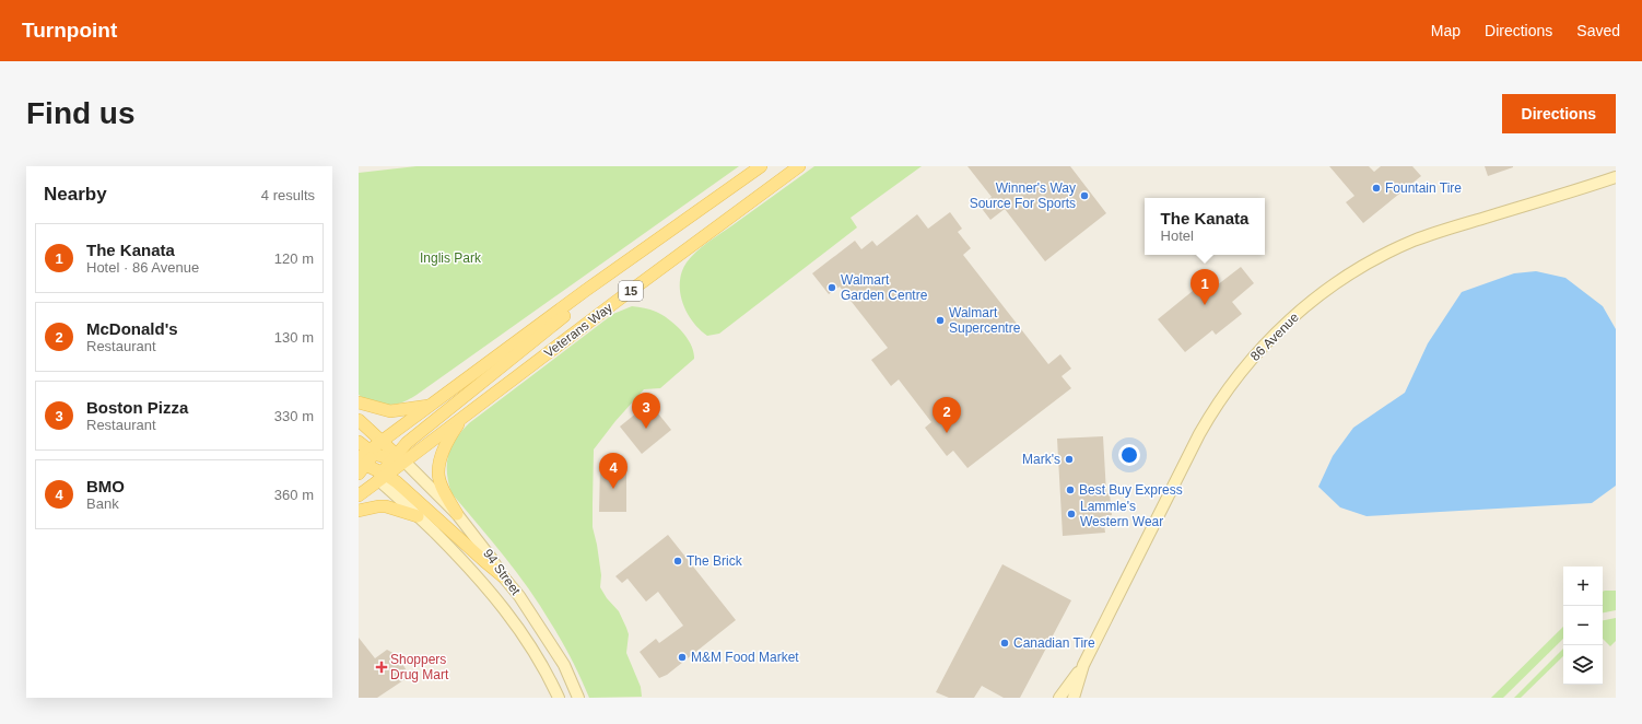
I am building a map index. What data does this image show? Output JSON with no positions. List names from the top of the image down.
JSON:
{
  "streets": {
    "main road": ["15", "Veterans Way"],
    "street": ["86 Avenue", "94 Street"]
  },
  "crossings": [
    ["Veterans Way", "94 Street"]
  ],
  "parks": ["Inglis Park"],
  "places": {
    "other": [
      "Fountain Tire",
      "Winner's Way Source For Sports",
      "Walmart Garden Centre",
      "Walmart Supercentre",
      "Mark's",
      "Best Buy Express",
      "Lammle's Western Wear",
      "The Brick",
      "Canadian Tire",
      "M&M Food Market"
    ],
    "health": ["Shoppers Drug Mart"]
  },
  "page": {
    "header": "Turnpoint",
    "nav": ["Map", "Directions", "Saved"],
    "buttons": "Directions",
    "title": "Find us",
    "heading": ["Nearby", "4 results"],
    "popup": ["The Kanata", "Hotel"],
    "list": [
      {
        "mark": "1",
        "name": "The Kanata",
        "note": "Hotel · 86 Avenue",
        "value": "120 m"
      },
      {
        "mark": "2",
        "name": "McDonald's",
        "note": "Restaurant",
        "value": "130 m"
      },
      {
        "mark": "3",
        "name": "Boston Pizza",
        "note": "Restaurant",
        "value": "330 m"
      },
      {
        "mark": "4",
        "name": "BMO",
        "note": "Bank",
        "value": "360 m"
      }
    ],
    "pins": [
      "1",
      "3",
      "2",
      "4"
    ],
    "map_buttons": ["+", "−"]
  }
}
